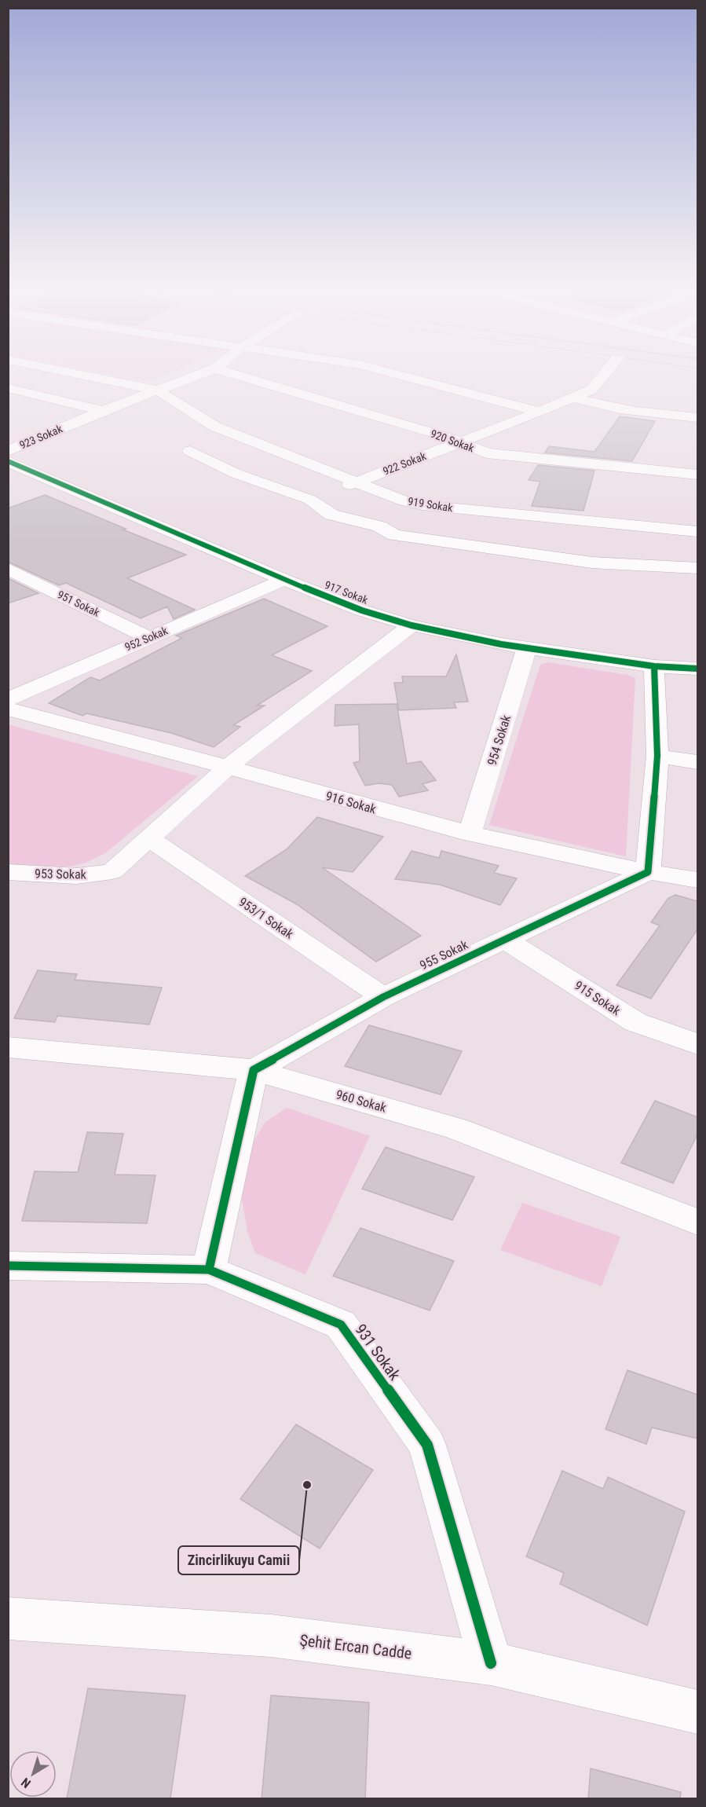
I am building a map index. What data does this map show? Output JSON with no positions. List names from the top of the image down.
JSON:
{
  "streets": {
    "street": [
      "923 Sokak",
      "920 Sokak",
      "922 Sokak",
      "919 Sokak",
      "917 Sokak",
      "951 Sokak",
      "952 Sokak",
      "954 Sokak",
      "916 Sokak",
      "953 Sokak",
      "953/1 Sokak",
      "955 Sokak",
      "915 Sokak",
      "960 Sokak",
      "931 Sokak",
      "Şehit Ercan Cadde"
    ]
  },
  "crossings": [
    ["923 Sokak", "919 Sokak"],
    ["920 Sokak", "922 Sokak"],
    ["922 Sokak", "919 Sokak"],
    ["917 Sokak", "952 Sokak"],
    ["917 Sokak", "954 Sokak"],
    ["951 Sokak", "952 Sokak"],
    ["954 Sokak", "916 Sokak"],
    ["916 Sokak", "955 Sokak"],
    ["953 Sokak", "953/1 Sokak"],
    ["953/1 Sokak", "955 Sokak"],
    ["955 Sokak", "915 Sokak"],
    ["955 Sokak", "960 Sokak"],
    ["931 Sokak", "Şehit Ercan Cadde"]
  ],
  "places": ["Zincirlikuyu Camii"],
  "north": "bottom left"
}
